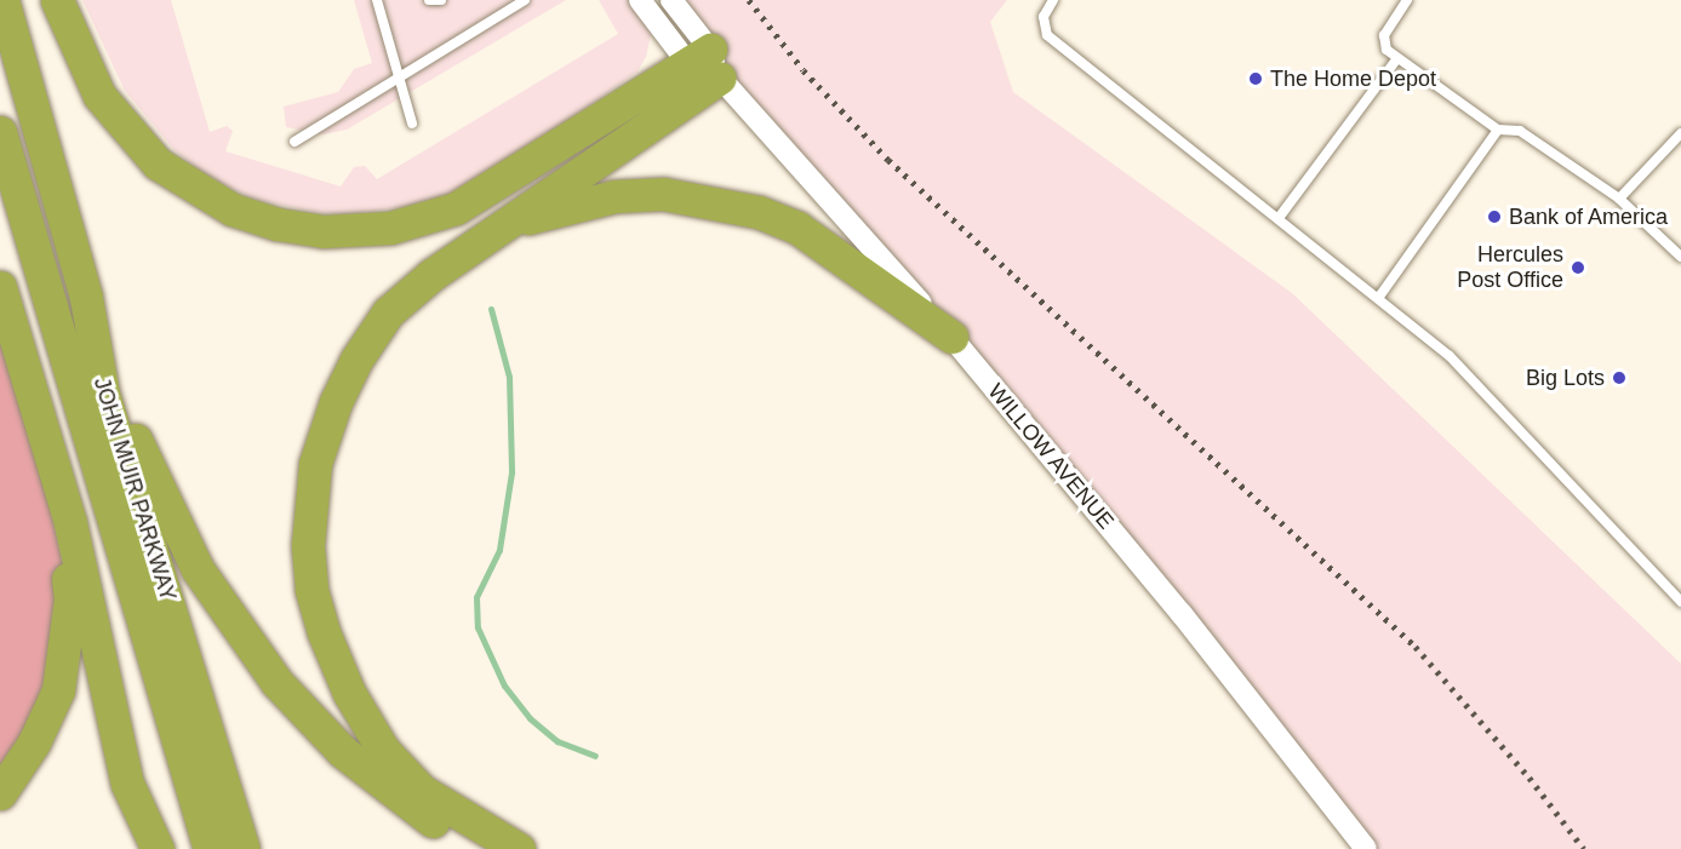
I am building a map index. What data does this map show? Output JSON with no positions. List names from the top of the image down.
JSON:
{
  "streets": {
    "highway": ["JOHN MUIR PARKWAY"],
    "street": ["WILLOW AVENUE"]
  },
  "places": [
    "The Home Depot",
    "Bank of America",
    "Hercules Post Office",
    "Big Lots"
  ]
}
